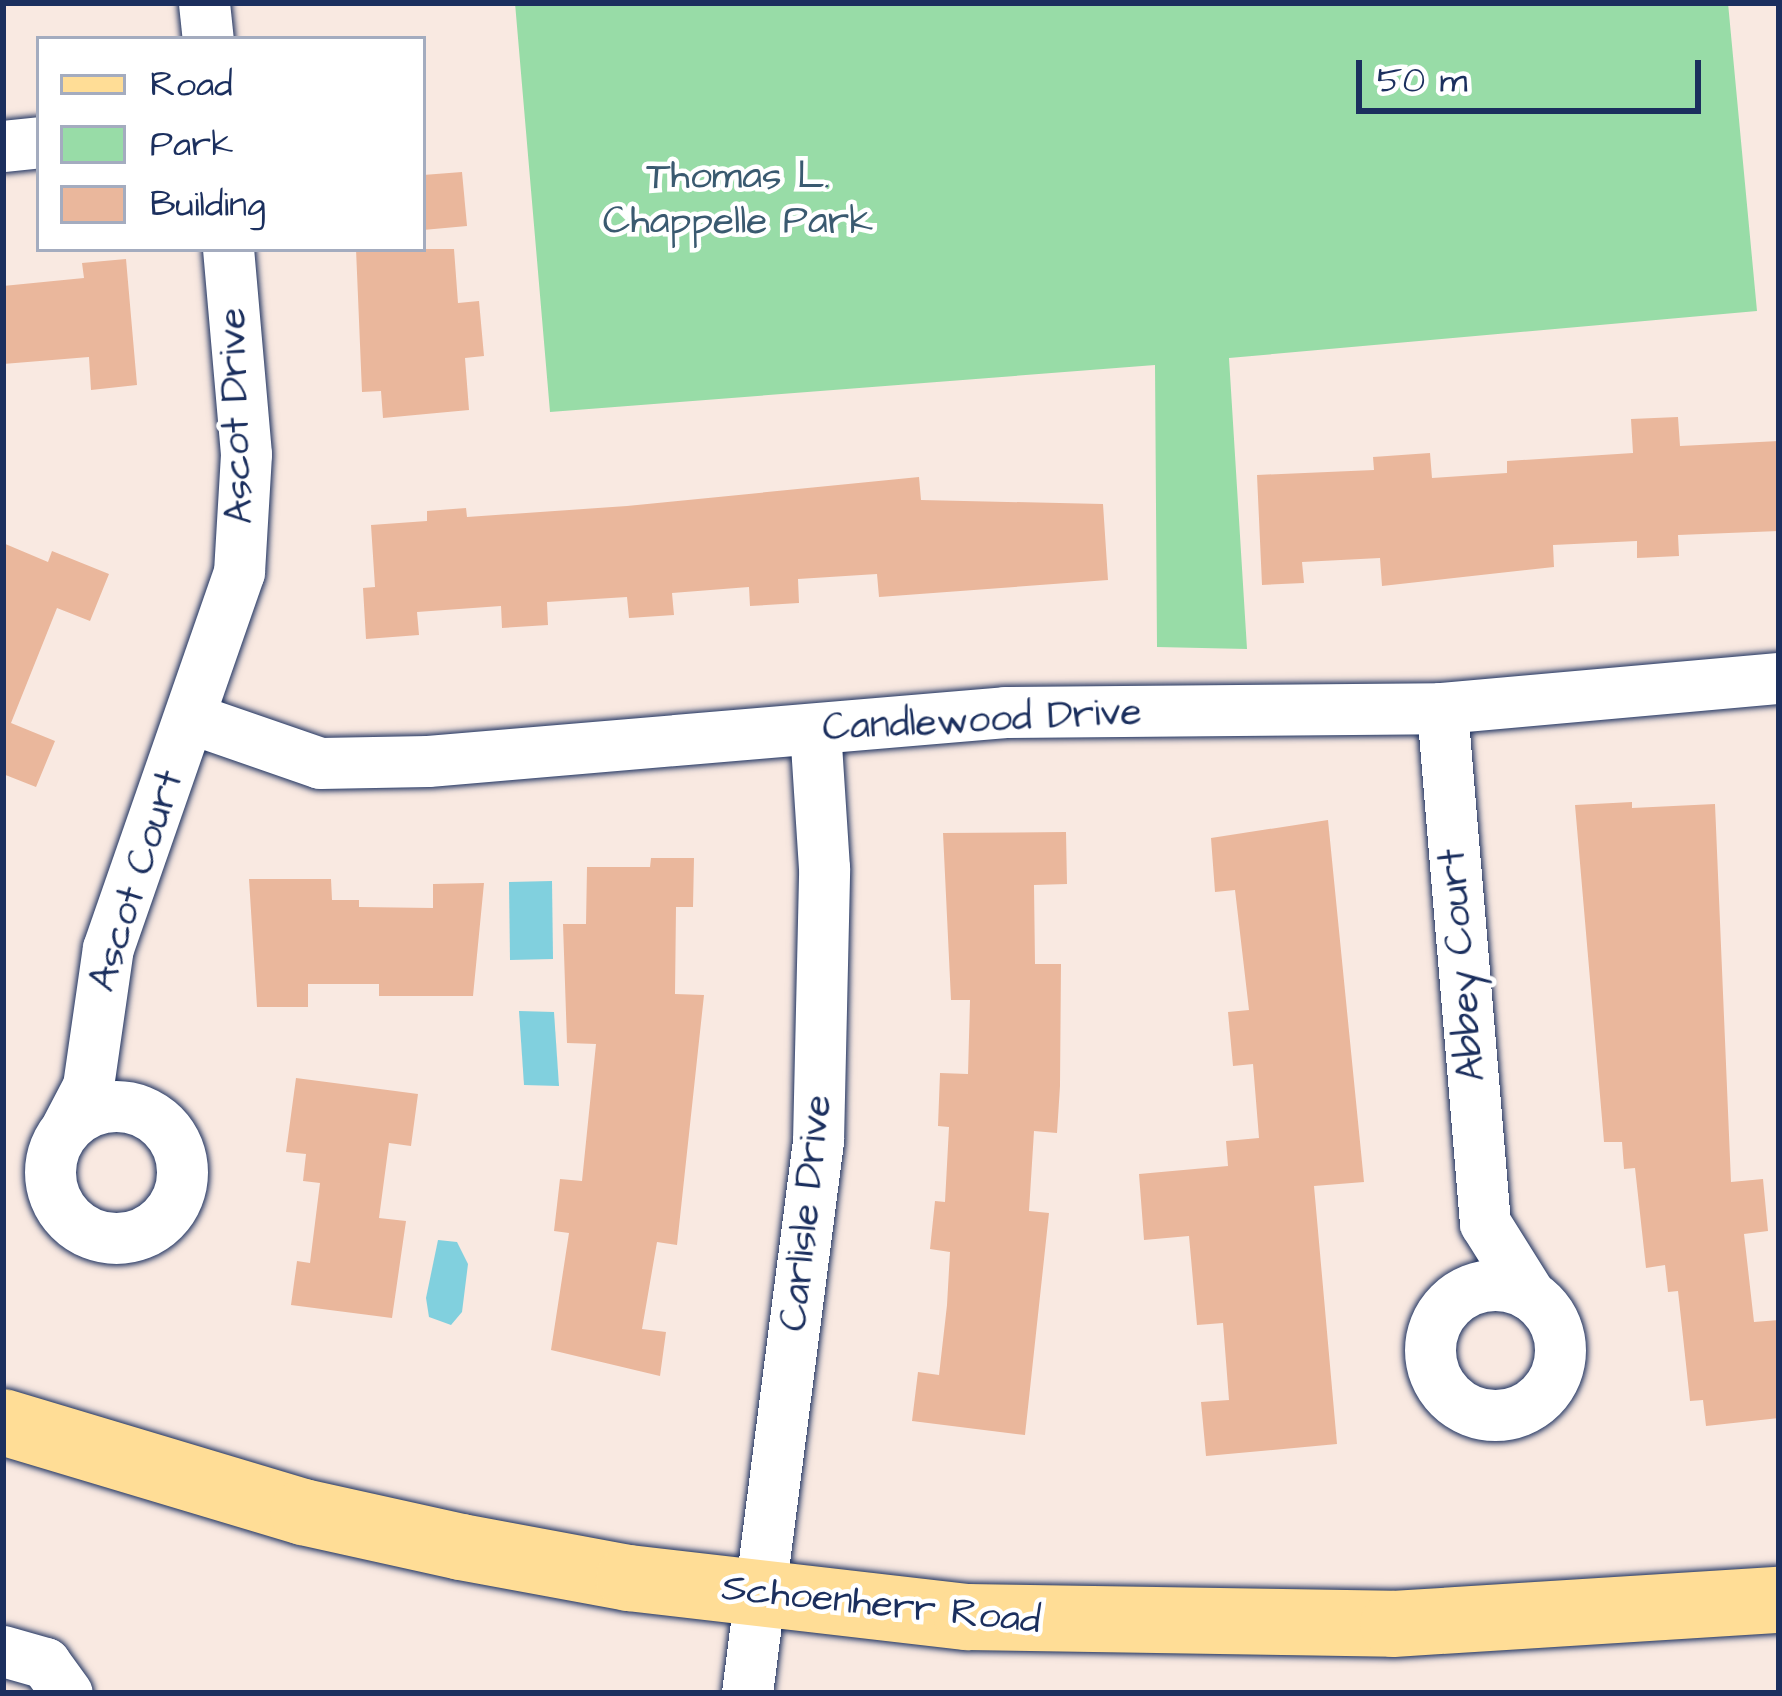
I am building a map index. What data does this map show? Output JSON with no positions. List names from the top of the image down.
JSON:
{
  "streets": {
    "main road": ["Schoenherr Road"],
    "street": [
      "Ascot Drive",
      "Candlewood Drive",
      "Ascot Court",
      "Abbey Court",
      "Carlisle Drive"
    ]
  },
  "crossings": [
    ["Ascot Drive", "Candlewood Drive"],
    ["Ascot Drive", "Ascot Court"],
    ["Candlewood Drive", "Ascot Court"],
    ["Candlewood Drive", "Abbey Court"],
    ["Candlewood Drive", "Carlisle Drive"],
    ["Carlisle Drive", "Schoenherr Road"]
  ],
  "parks": ["Thomas L. Chappelle Park"],
  "legend": ["Road", "Park", "Building"],
  "scale_bar": "50 m"
}
